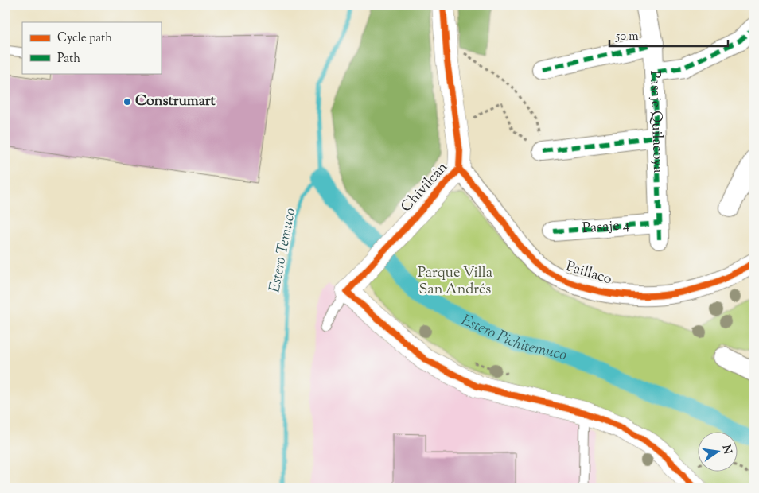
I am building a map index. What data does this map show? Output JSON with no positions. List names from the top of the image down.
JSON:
{
  "streets": {
    "street": [
      "Pasaje Quilacoya",
      "Chivilcán",
      "Pasaje 4",
      "Paillaco"
    ]
  },
  "crossings": [
    ["Pasaje Quilacoya", "Pasaje 4"],
    ["Chivilcán", "Paillaco"]
  ],
  "water": ["Estero Temuco", "Estero Pichitemuco"],
  "parks": ["Parque Villa San Andrés"],
  "places": ["Construmart"],
  "legend": ["Cycle path", "Path"],
  "scale_bar": "50 m",
  "north": "right"
}
